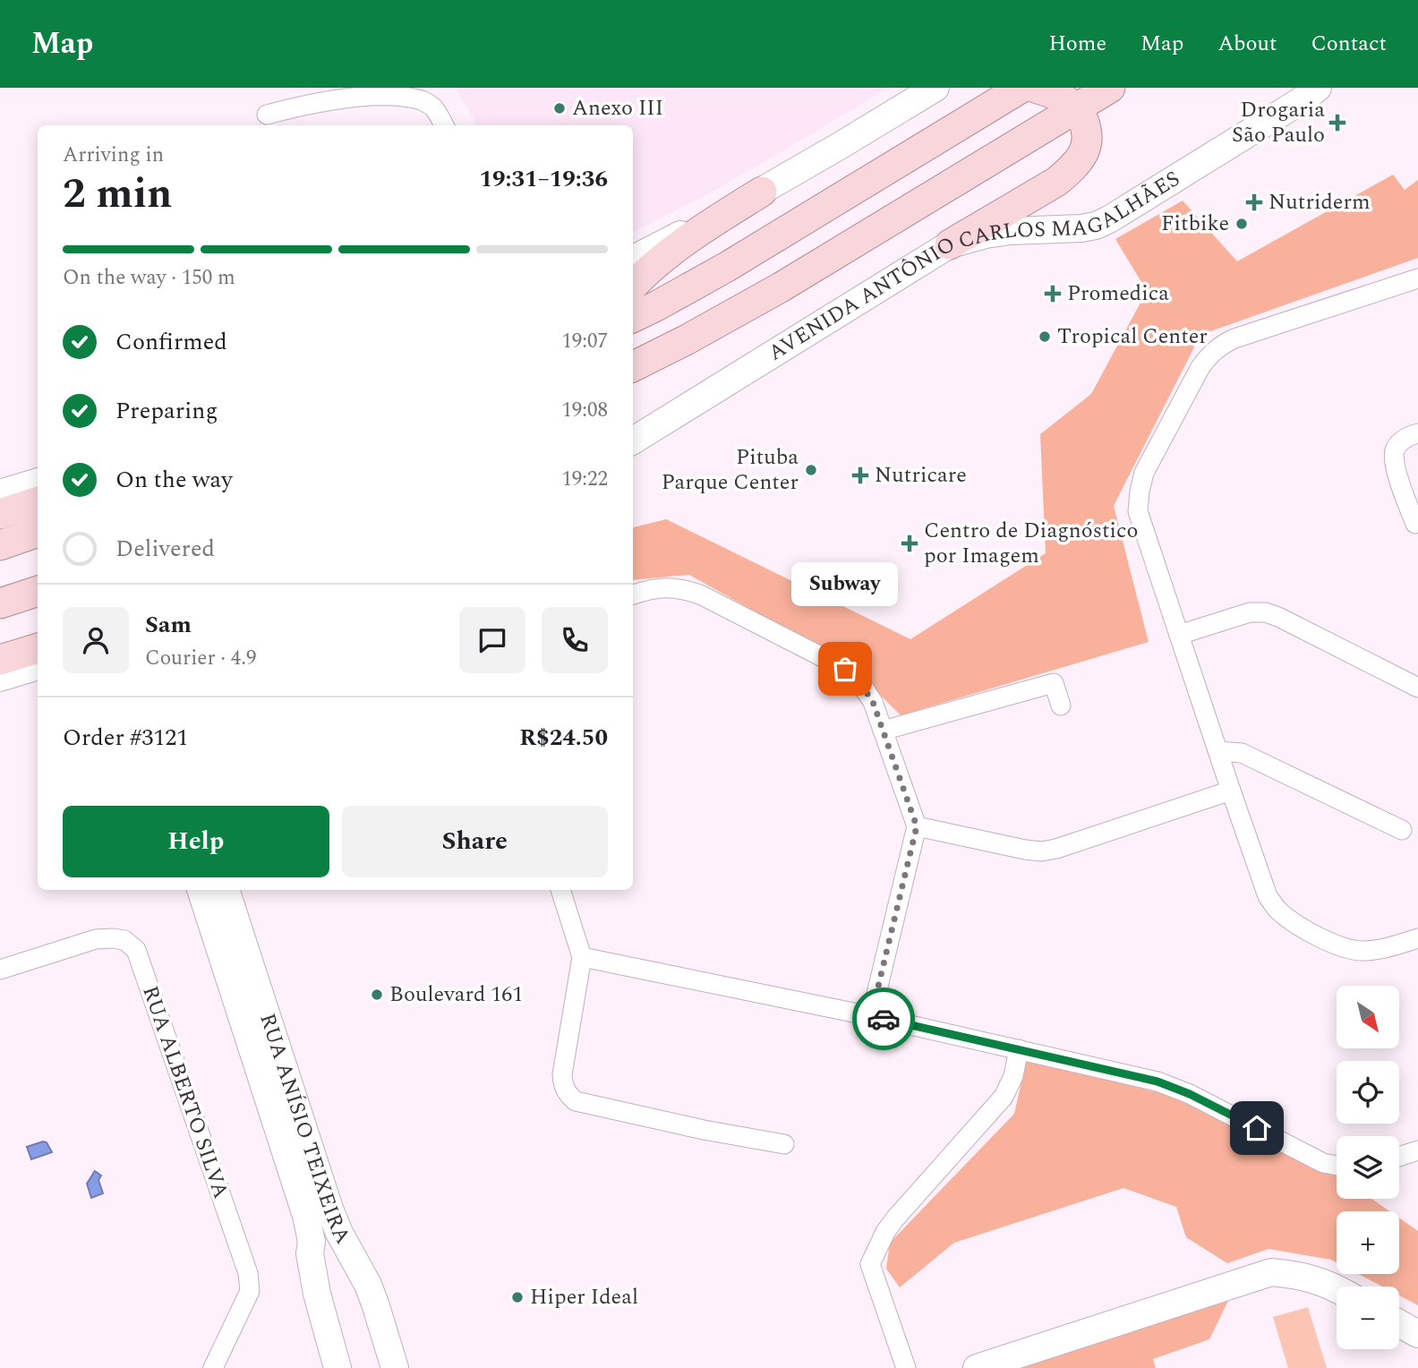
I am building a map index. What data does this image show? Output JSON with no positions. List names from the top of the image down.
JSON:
{
  "streets": {
    "street": ["AVENIDA ANTÔNIO CARLOS MAGALHÃES", "RUA ALBERTO SILVA", "RUA ANÍSIO TEIXEIRA"]
  },
  "places": {
    "other": [
      "Anexo III",
      "Fitbike",
      "Tropical Center",
      "Pituba Parque Center",
      "Subway",
      "Boulevard 161",
      "Hiper Ideal"
    ],
    "health": [
      "Drogaria São Paulo",
      "Nutriderm",
      "Promedica",
      "Nutricare",
      "Centro de Diagnóstico por Imagem"
    ]
  },
  "north": "bottom right",
  "page": {
    "header": "Map",
    "nav": [
      "Home",
      "Map",
      "About",
      "Contact"
    ],
    "heading": ["2 min", "Arriving in", "19:31–19:36"],
    "panel": [
      "Sam",
      "Courier · 4.9",
      "Order #3121",
      "R$24.50"
    ],
    "bar": "On the way · 150 m",
    "list": [
      ["Confirmed", "19:07"],
      ["Preparing", "19:08"],
      ["On the way", "19:22"],
      "Delivered"
    ],
    "bubble": "Subway",
    "buttons": ["Help", "Share"],
    "map_buttons": ["+", "−"]
  }
}
